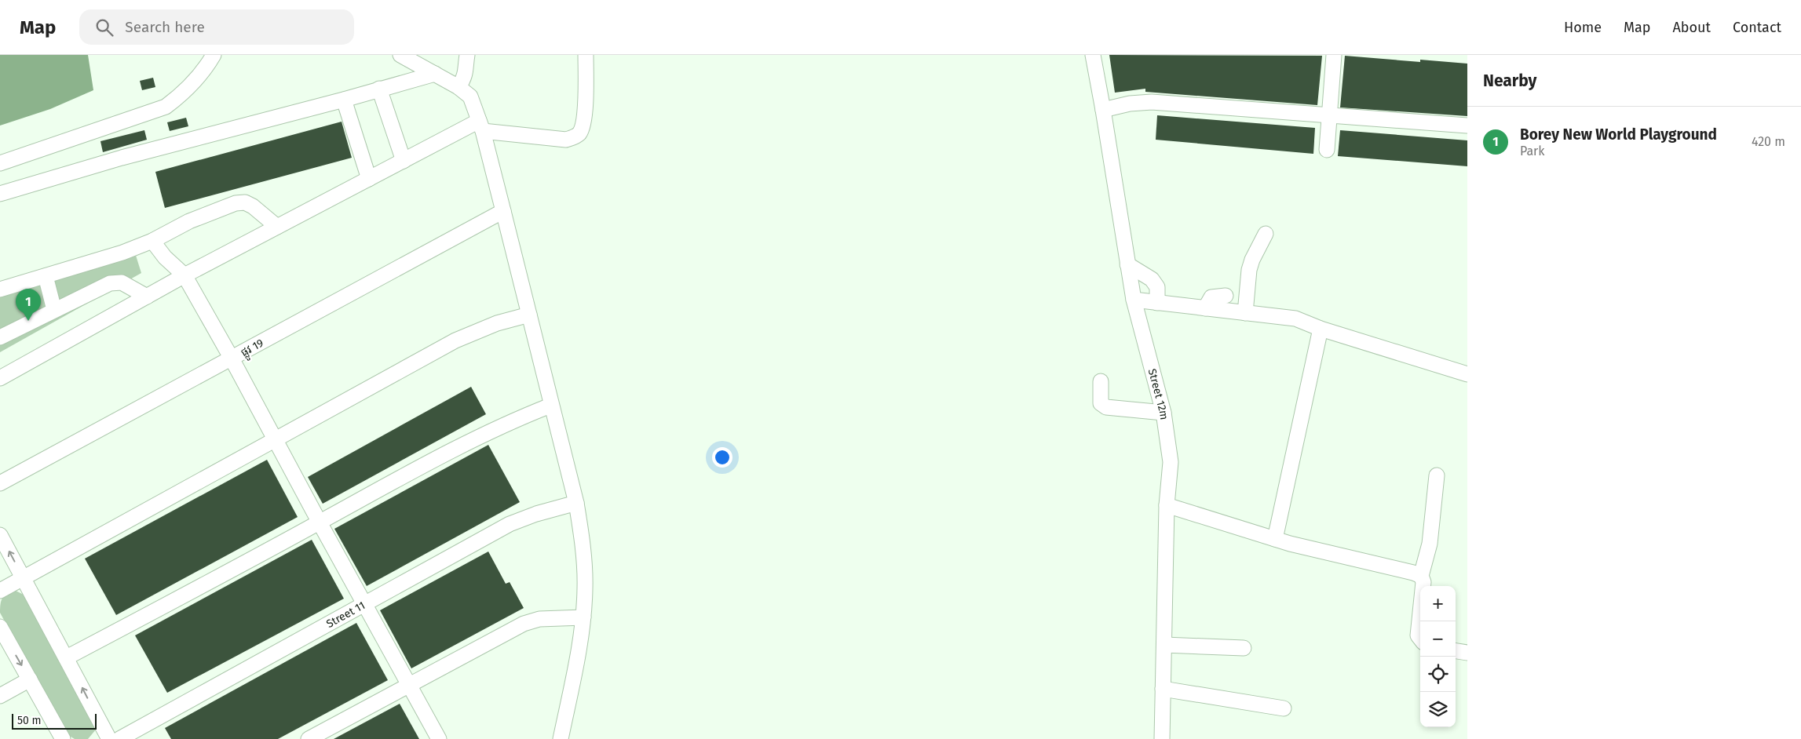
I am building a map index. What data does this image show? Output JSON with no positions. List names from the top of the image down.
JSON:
{
  "streets": {
    "street": ["ផ្លូវ 19", "Street 12m", "Street 11"]
  },
  "scale_bar": "50 m",
  "page": {
    "header": "Map",
    "search": "Search here",
    "nav": [
      "Home",
      "Map",
      "About",
      "Contact"
    ],
    "heading": "Nearby",
    "list": [
      {
        "mark": "1",
        "name": "Borey New World Playground",
        "note": "Park",
        "value": "420 m"
      }
    ],
    "pins": "1",
    "map_buttons": ["+", "−"],
    "scale": "50 m"
  }
}
